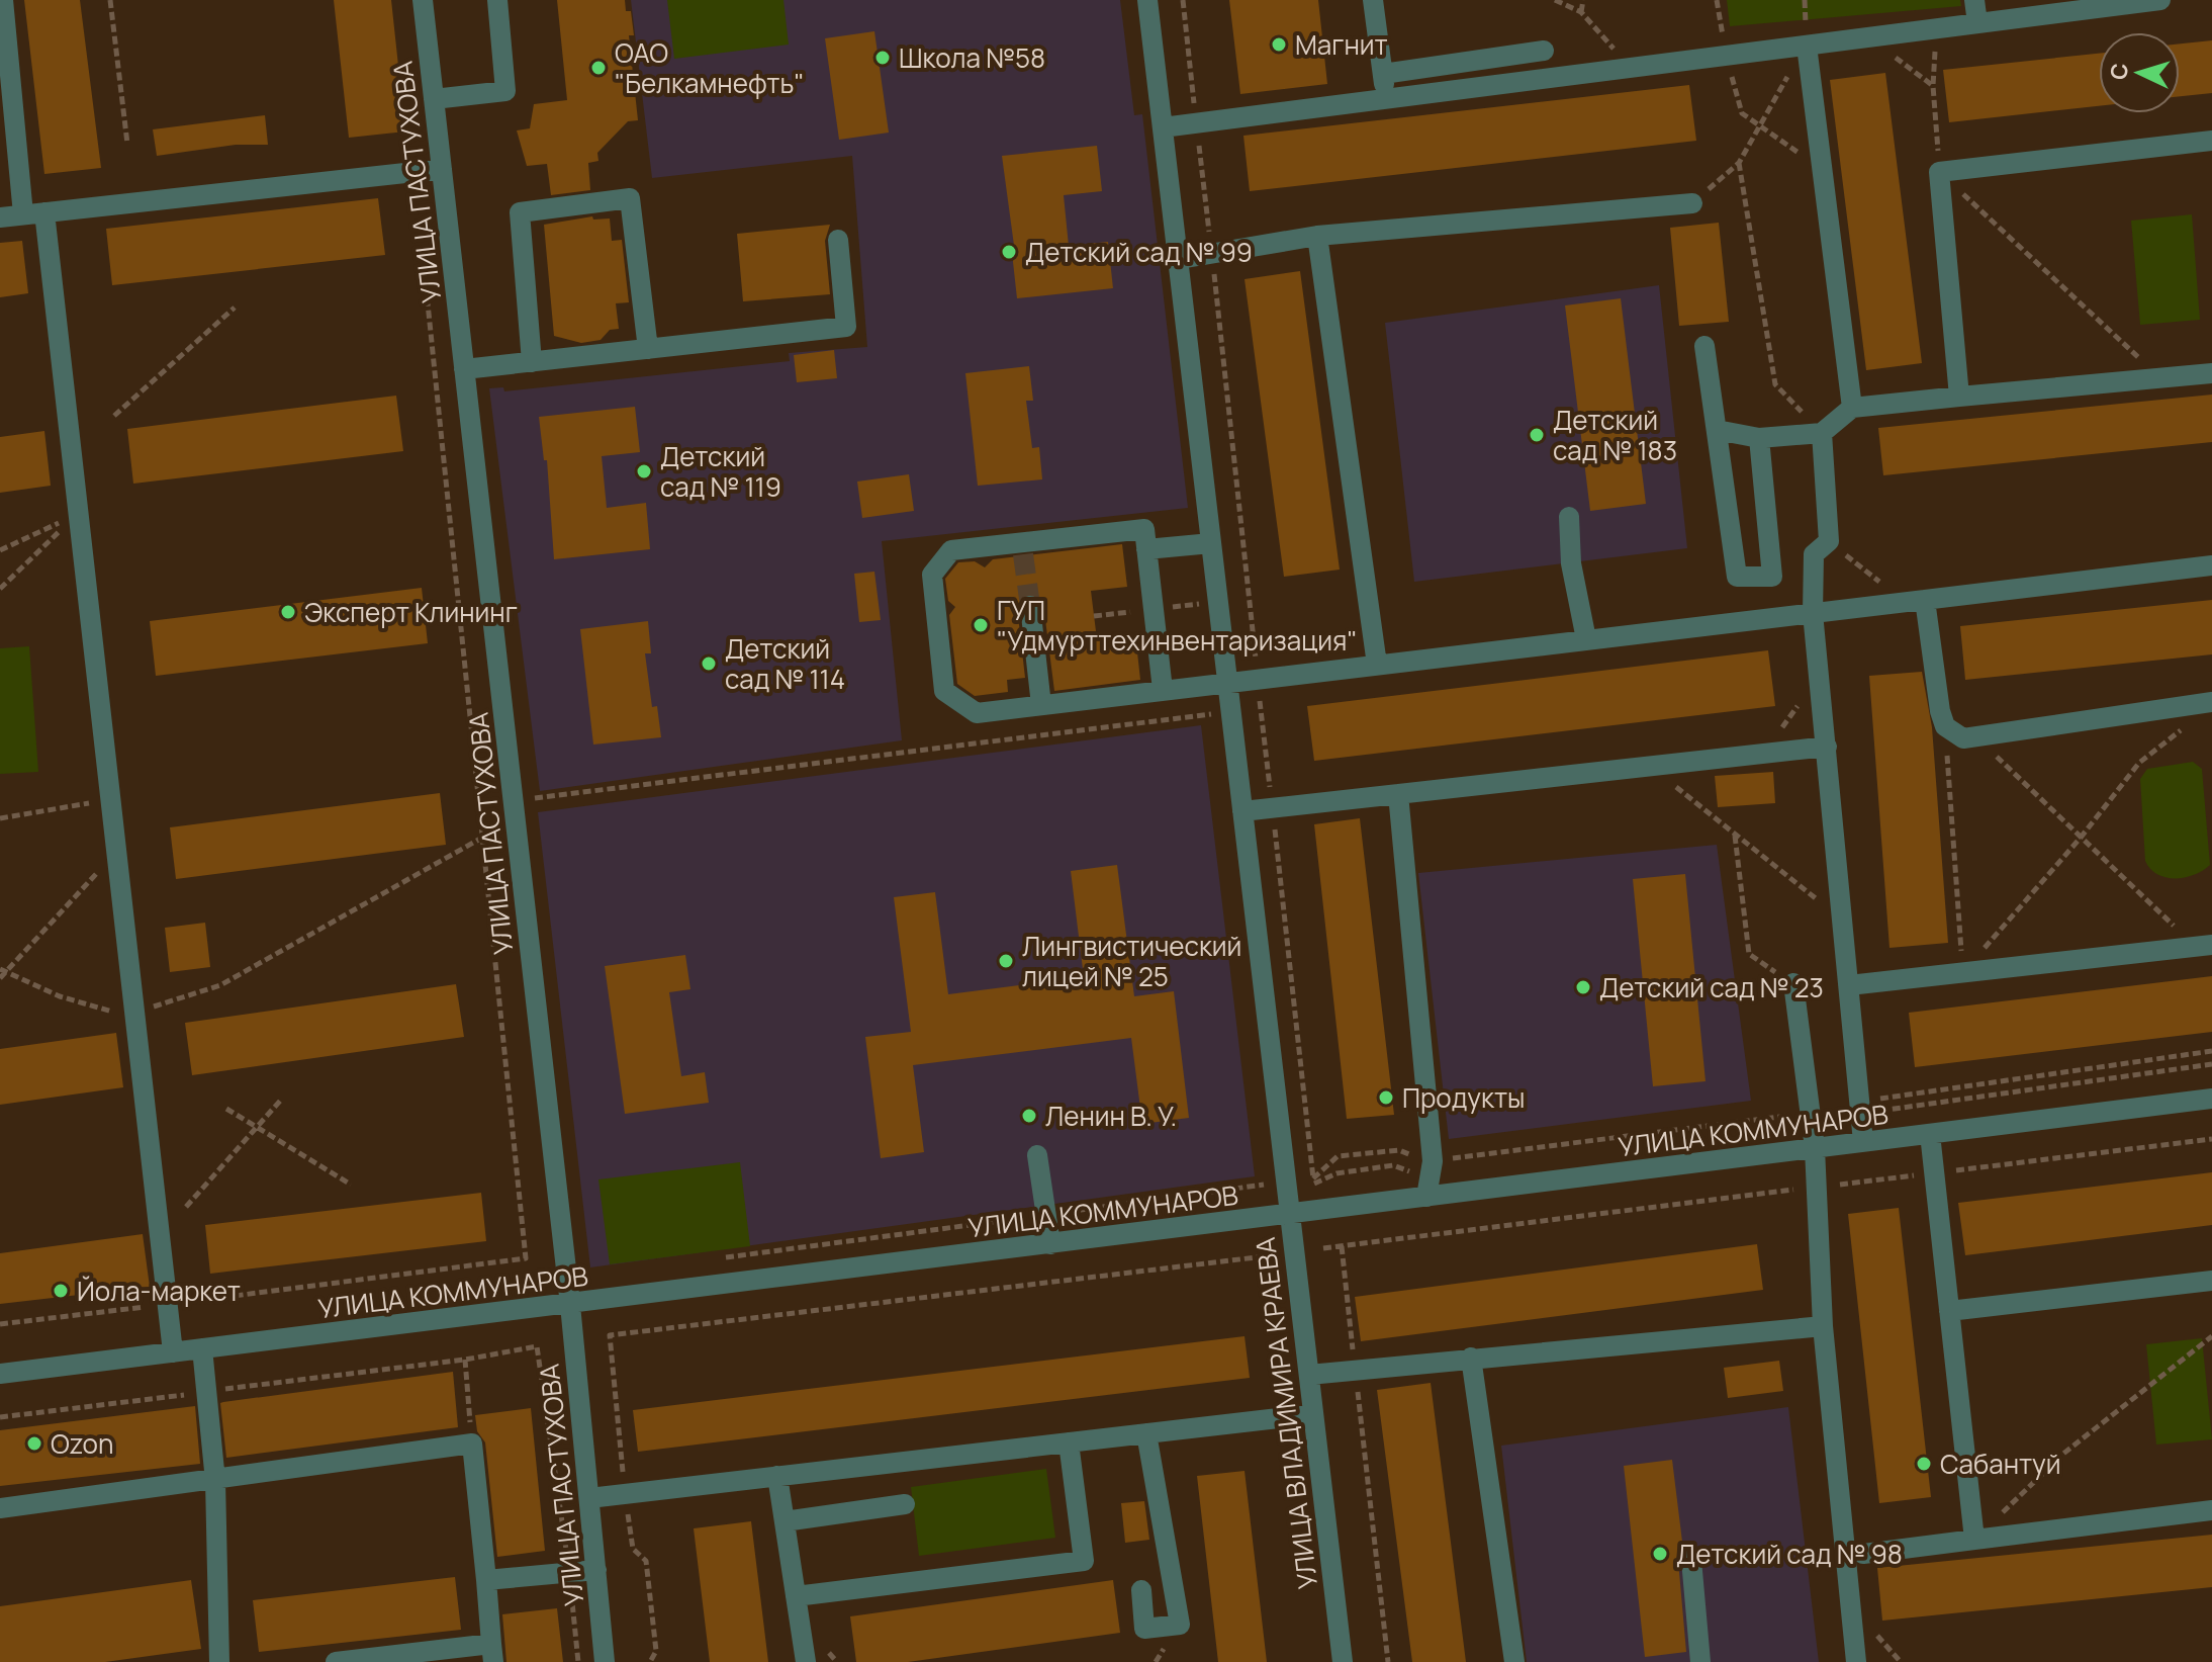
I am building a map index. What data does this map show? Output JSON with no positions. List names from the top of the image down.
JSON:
{
  "streets": {
    "street": ["УЛИЦА ПАСТУХОВА", "УЛИЦА КОММУНАРОВ", "УЛИЦА ВЛАДИМИРА КРАЕВА"]
  },
  "crossings": [
    ["УЛИЦА ПАСТУХОВА", "УЛИЦА КОММУНАРОВ"],
    ["УЛИЦА КОММУНАРОВ", "УЛИЦА ВЛАДИМИРА КРАЕВА"]
  ],
  "places": [
    "Магнит",
    "Школа №58",
    "ОАО \"Белкамнефть\"",
    "Детский сад № 99",
    "Детский сад № 183",
    "Детский сад № 119",
    "Эксперт Клининг",
    "ГУП \"Удмурттехинвентаризация\"",
    "Детский сад № 114",
    "Лингвистический лицей № 25",
    "Детский сад № 23",
    "Продукты",
    "Ленин В. У.",
    "Йола-маркет",
    "Ozon",
    "Сабантуй",
    "Детский сад № 98"
  ],
  "north": "left"
}
